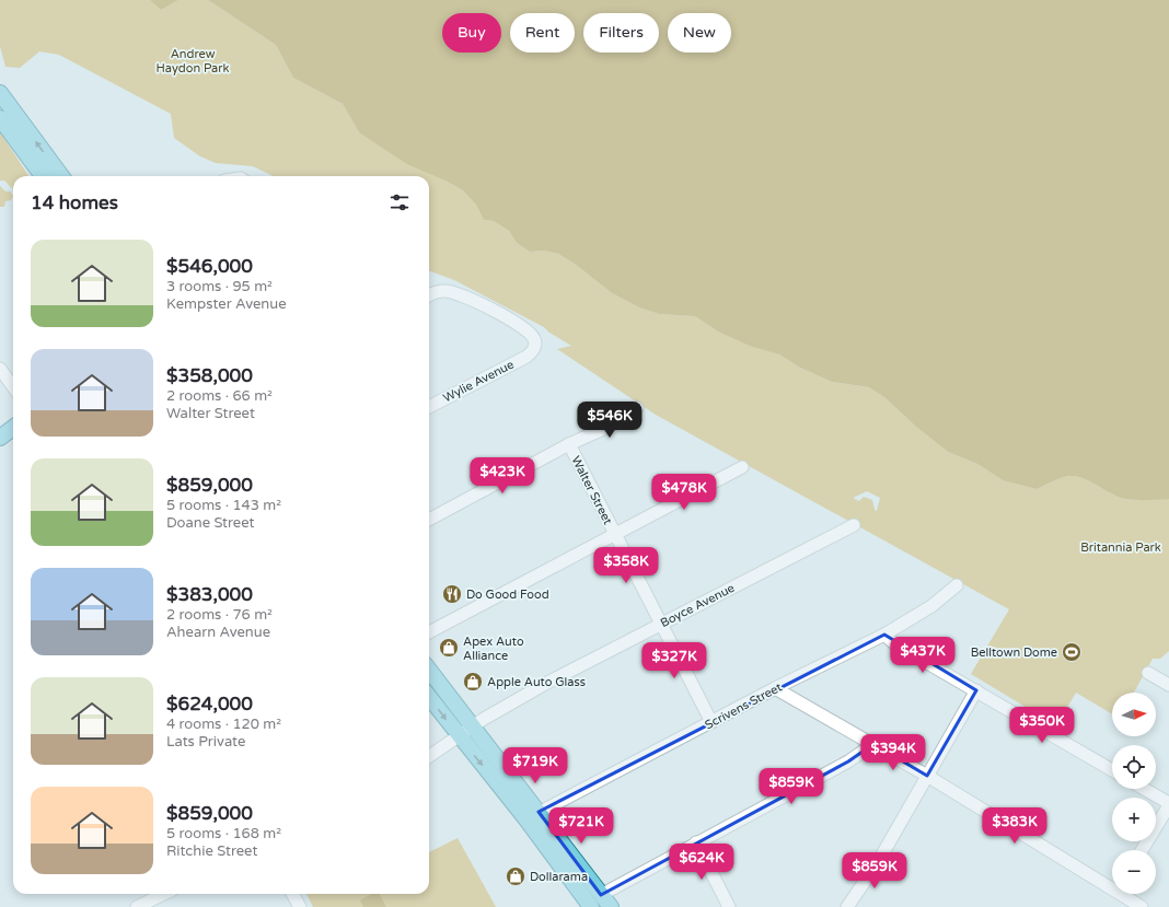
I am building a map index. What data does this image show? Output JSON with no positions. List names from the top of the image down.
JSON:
{
  "streets": {
    "street": [
      "Wylie Avenue",
      "Walter Street",
      "Boyce Avenue",
      "Scrivens Street"
    ]
  },
  "crossings": [
    ["Walter Street", "Boyce Avenue"],
    ["Walter Street", "Scrivens Street"]
  ],
  "parks": ["Andrew Haydon Park", "Britannia Park"],
  "places": {
    "restaurant": ["Do Good Food"],
    "shop": ["Apex Auto Alliance", "Apple Auto Glass", "Dollarama"],
    "sports": ["Belltown Dome"]
  },
  "north": "right",
  "page": {
    "chip": [
      "Buy",
      "Rent",
      "Filters",
      "New"
    ],
    "heading": "14 homes",
    "list": [
      {
        "name": "$546,000",
        "note": "3 rooms · 95 m² · Kempster Avenue"
      },
      {
        "name": "$358,000",
        "note": "2 rooms · 66 m² · Walter Street"
      },
      {
        "name": "$859,000",
        "note": "5 rooms · 143 m² · Doane Street"
      },
      {
        "name": "$383,000",
        "note": "2 rooms · 76 m² · Ahearn Avenue"
      },
      {
        "name": "$624,000",
        "note": "4 rooms · 120 m² · Lats Private"
      },
      {
        "name": "$859,000",
        "note": "5 rooms · 168 m² · Ritchie Street"
      }
    ],
    "price": [
      "$546K",
      "$423K",
      "$478K",
      "$358K",
      "$437K",
      "$327K",
      "$350K",
      "$394K",
      "$719K",
      "$859K",
      "$721K",
      "$383K",
      "$624K",
      "$859K"
    ],
    "map_buttons": ["+", "−"]
  }
}
